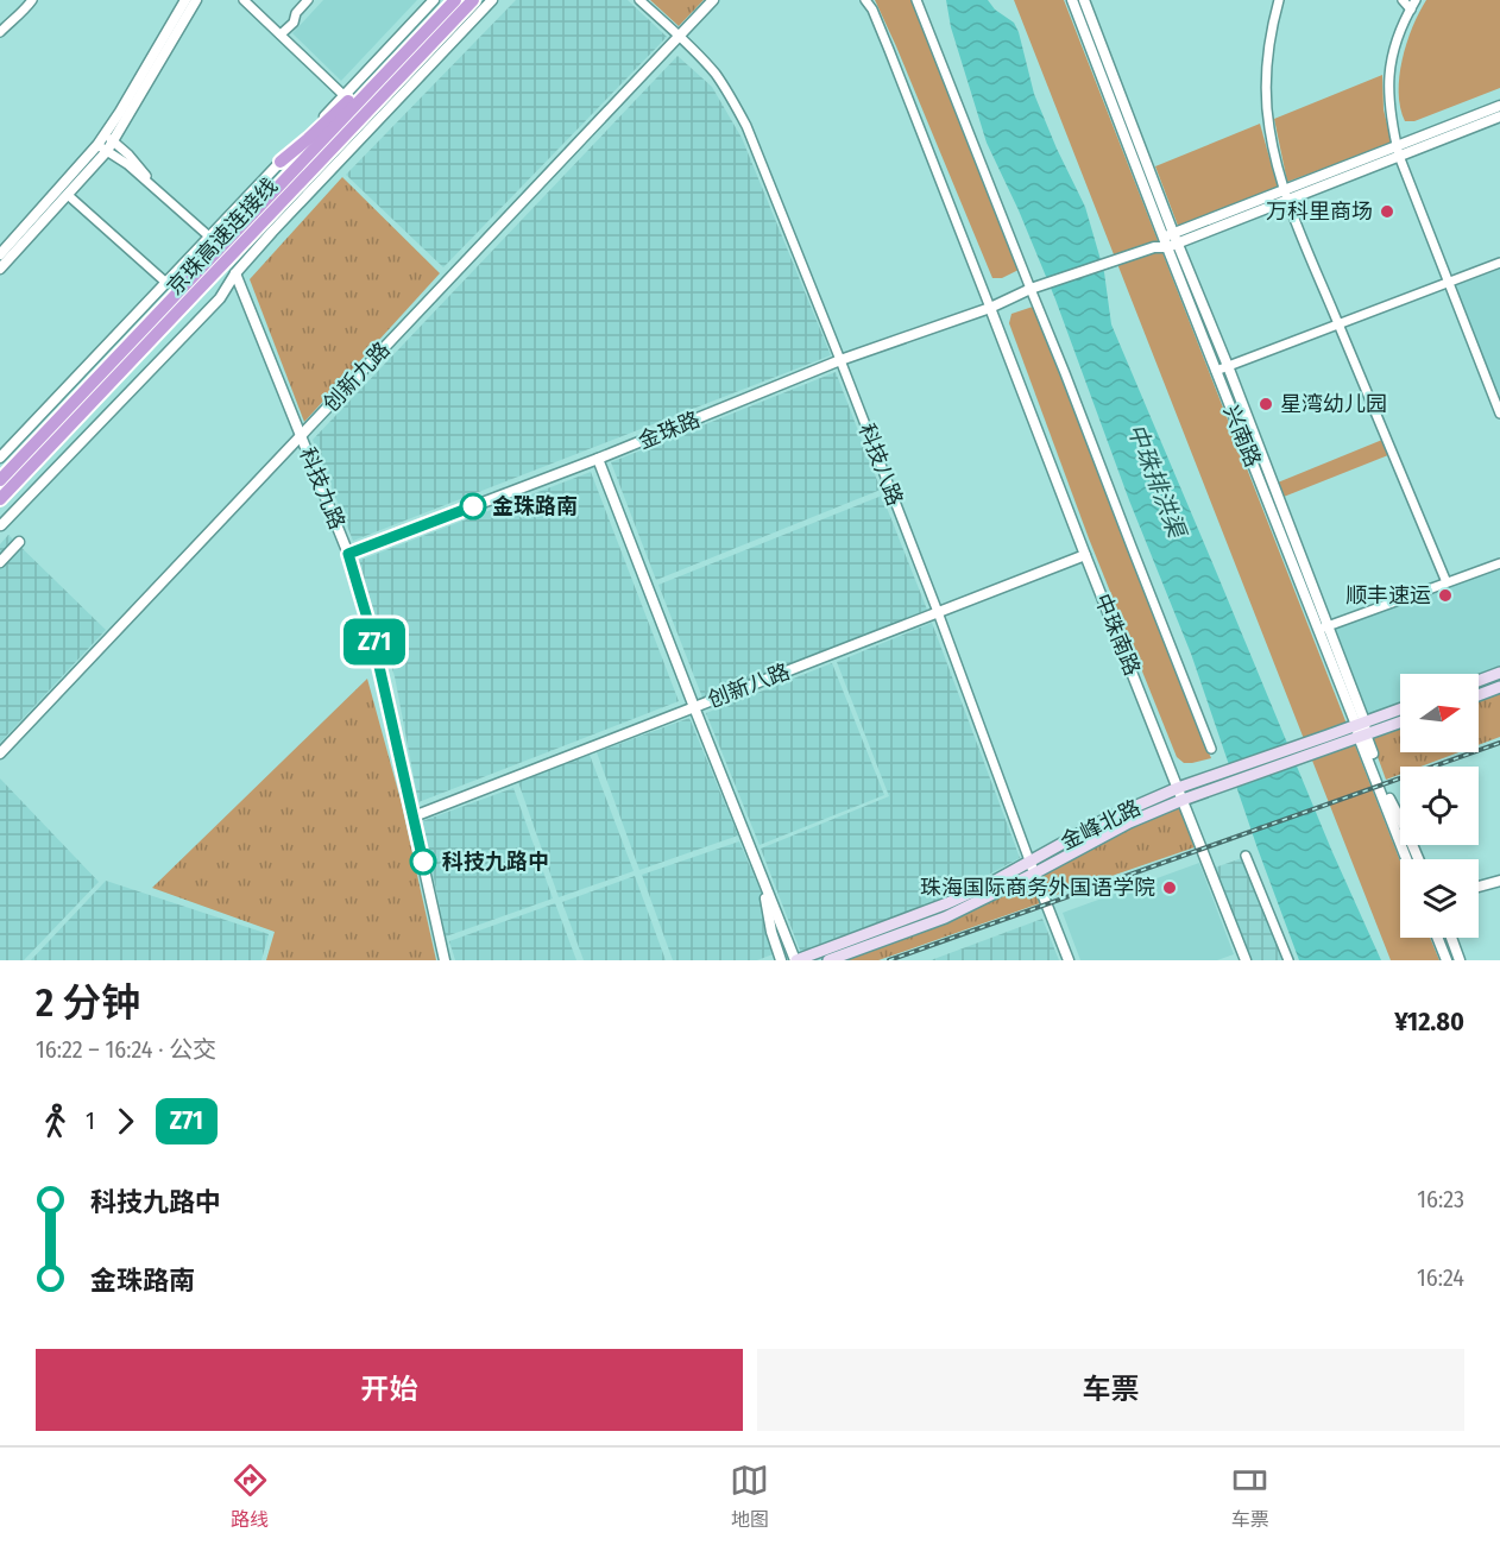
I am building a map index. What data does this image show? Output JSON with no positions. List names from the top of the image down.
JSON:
{
  "streets": {
    "highway": ["京珠高速连接线"],
    "main road": ["金峰北路"],
    "street": [
      "创新九路",
      "金珠路",
      "兴南路",
      "科技八路",
      "科技九路",
      "中珠南路",
      "创新八路"
    ]
  },
  "crossings": [
    ["创新九路", "科技八路"],
    ["创新九路", "科技九路"],
    ["金珠路", "兴南路"],
    ["金珠路", "科技八路"],
    ["金珠路", "科技九路"],
    ["金珠路", "中珠南路"],
    ["兴南路", "金峰北路"],
    ["科技八路", "创新八路"],
    ["科技八路", "金峰北路"],
    ["科技九路", "创新八路"],
    ["中珠南路", "创新八路"],
    ["中珠南路", "金峰北路"]
  ],
  "water": ["中珠排洪渠"],
  "places": [
    "万科里商场",
    "星湾幼儿园",
    "金珠路南",
    "顺丰速运",
    "科技九路中",
    "珠海国际商务外国语学院"
  ],
  "lines": ["bus line Z71"],
  "north": "right",
  "page": {
    "on_map": "Z71",
    "heading": ["2 分钟", "16:22 – 16:24 · 公交", "¥12.80"],
    "legs": ["1", "Z71"],
    "list": [
      {
        "name": "科技九路中",
        "value": "16:23"
      },
      {
        "name": "金珠路南",
        "value": "16:24"
      }
    ],
    "buttons": ["开始", "车票"],
    "tabs": ["路线", "地图", "车票"]
  }
}
